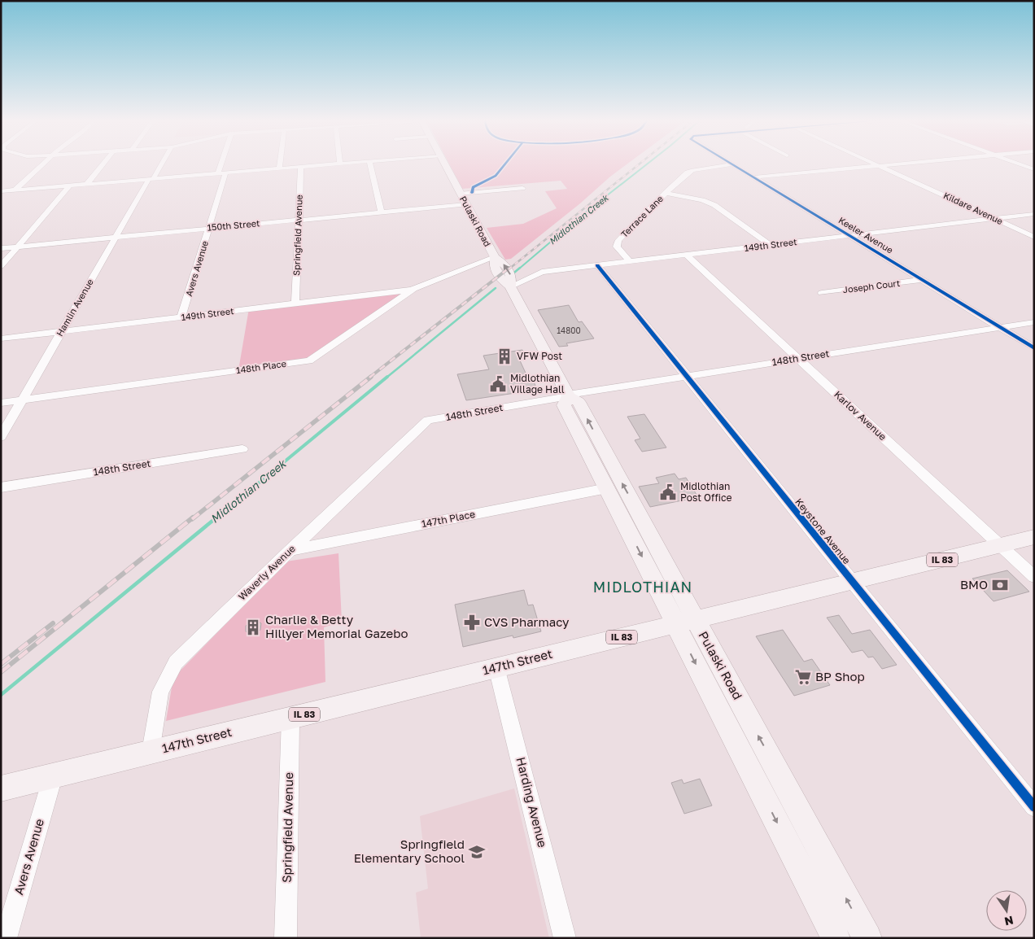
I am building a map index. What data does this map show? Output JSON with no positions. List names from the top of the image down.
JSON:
{
  "streets": {
    "main road": ["Pulaski Road", "IL 83", "147th Street"],
    "street": [
      "Kildare Avenue",
      "Terrace Lane",
      "150th Street",
      "Springfield Avenue",
      "Keeler Avenue",
      "149th Street",
      "Avers Avenue",
      "Joseph Court",
      "Hamlin Avenue",
      "148th Street",
      "148th Place",
      "Karlov Avenue",
      "147th Place",
      "Keystone Avenue",
      "Waverly Avenue",
      "Harding Avenue"
    ]
  },
  "crossings": [
    ["Kildare Avenue", "149th Street"],
    ["Terrace Lane", "Keeler Avenue"],
    ["Terrace Lane", "149th Street"],
    ["Pulaski Road", "150th Street"],
    ["Pulaski Road", "149th Street"],
    ["Pulaski Road", "148th Street"],
    ["Pulaski Road", "148th Place"],
    ["Pulaski Road", "147th Place"],
    ["Pulaski Road", "147th Street"],
    ["150th Street", "Springfield Avenue"],
    ["150th Street", "Avers Avenue"],
    ["150th Street", "Hamlin Avenue"],
    ["Springfield Avenue", "149th Street"],
    ["Springfield Avenue", "147th Street"],
    ["Keeler Avenue", "149th Street"],
    ["Keeler Avenue", "Joseph Court"],
    ["Keeler Avenue", "148th Street"],
    ["149th Street", "Avers Avenue"],
    ["149th Street", "Hamlin Avenue"],
    ["149th Street", "148th Place"],
    ["149th Street", "Karlov Avenue"],
    ["149th Street", "Keystone Avenue"],
    ["Avers Avenue", "147th Street"],
    ["Hamlin Avenue", "148th Place"],
    ["148th Street", "Karlov Avenue"],
    ["148th Street", "Keystone Avenue"],
    ["148th Street", "Waverly Avenue"],
    ["Karlov Avenue", "147th Street"],
    ["147th Place", "Waverly Avenue"],
    ["Keystone Avenue", "147th Street"],
    ["Waverly Avenue", "147th Street"],
    ["147th Street", "Harding Avenue"]
  ],
  "districts": ["MIDLOTHIAN"],
  "water": ["Midlothian Creek"],
  "places": {
    "building": ["VFW Post", "Charlie & Betty Hillyer Memorial Gazebo"],
    "public building": ["Midlothian Village Hall", "Midlothian Post Office"],
    "bank": ["BMO"],
    "pharmacy": ["CVS Pharmacy"],
    "supermarket": ["BP Shop"],
    "school or university": ["Springfield Elementary School"]
  },
  "house_numbers": ["14800"],
  "north": "bottom"
}
